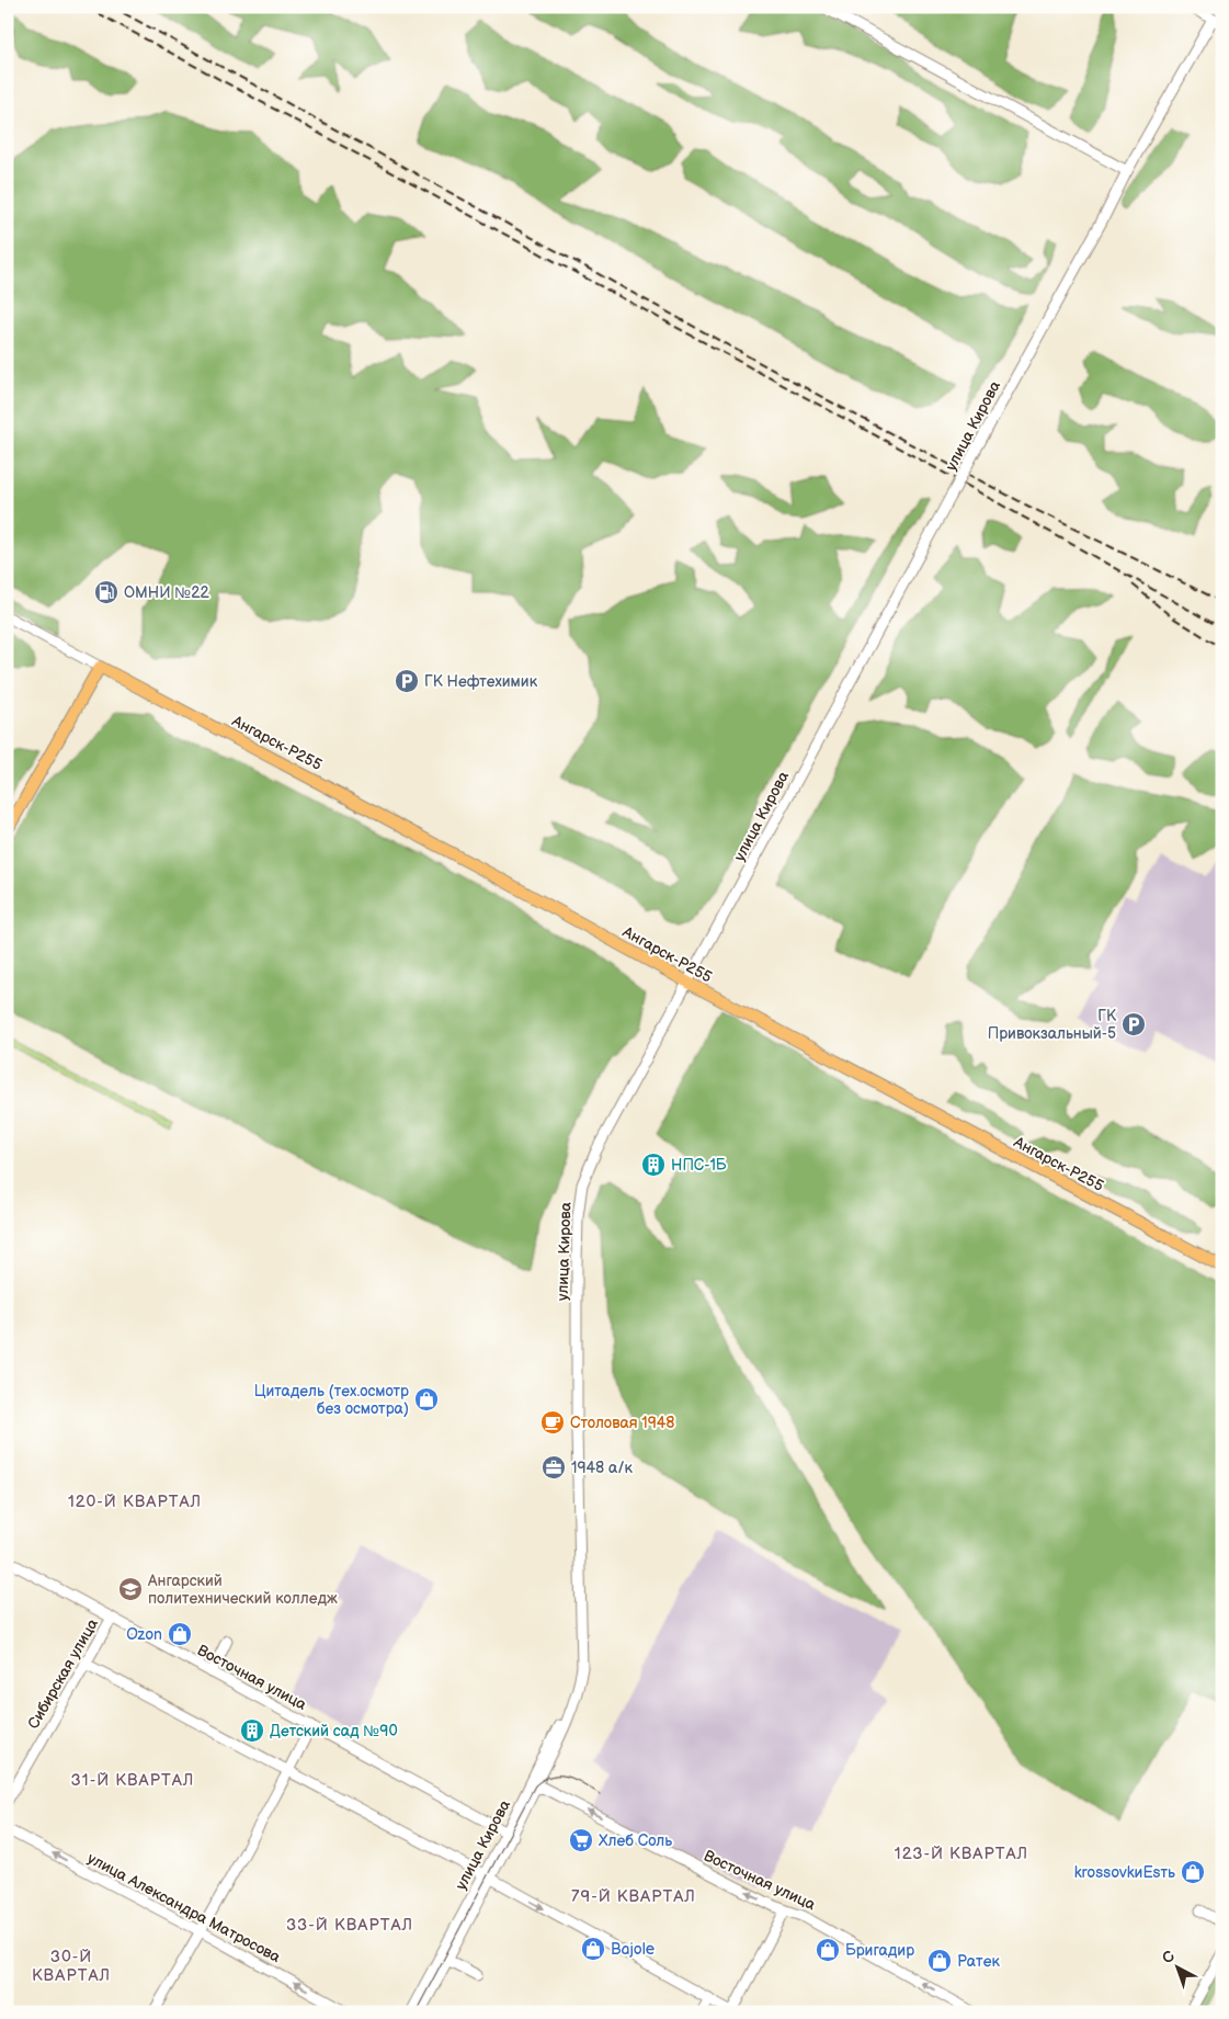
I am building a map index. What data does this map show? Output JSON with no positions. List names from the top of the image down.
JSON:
{
  "streets": {
    "main road": ["Ангарск-Р255"],
    "street": [
      "улица Кирова",
      "Сибирская улица",
      "Восточная улица",
      "улица Александра Матросова"
    ]
  },
  "crossings": [
    ["улица Кирова", "Ангарск-Р255"],
    ["улица Кирова", "Восточная улица"],
    ["Сибирская улица", "Восточная улица"]
  ],
  "one_way": ["Восточная улица", "улица Александра Матросова"],
  "districts": [
    "120-Й КВАРТАЛ",
    "31-Й КВАРТАЛ",
    "123-Й КВАРТАЛ",
    "79-Й КВАРТАЛ",
    "33-Й КВАРТАЛ",
    "30-Й КВАРТАЛ"
  ],
  "places": {
    "fuel station": ["ОМНИ №22"],
    "parking": ["ГК Нефтехимик", "ГК Привокзальный-5"],
    "building": ["НПС-1Б", "Детский сад №90"],
    "shop": [
      "Цитадель (тех.осмотр без осмотра)",
      "Ozon",
      "krossovkиEsть",
      "Bajole",
      "Бригадир",
      "Ратек"
    ],
    "cafe": ["Столовая 1948"],
    "office": ["1948 а/к"],
    "school or university": ["Ангарский политехнический колледж"],
    "supermarket": ["Хлеб Соль"]
  },
  "north": "top left"
}
